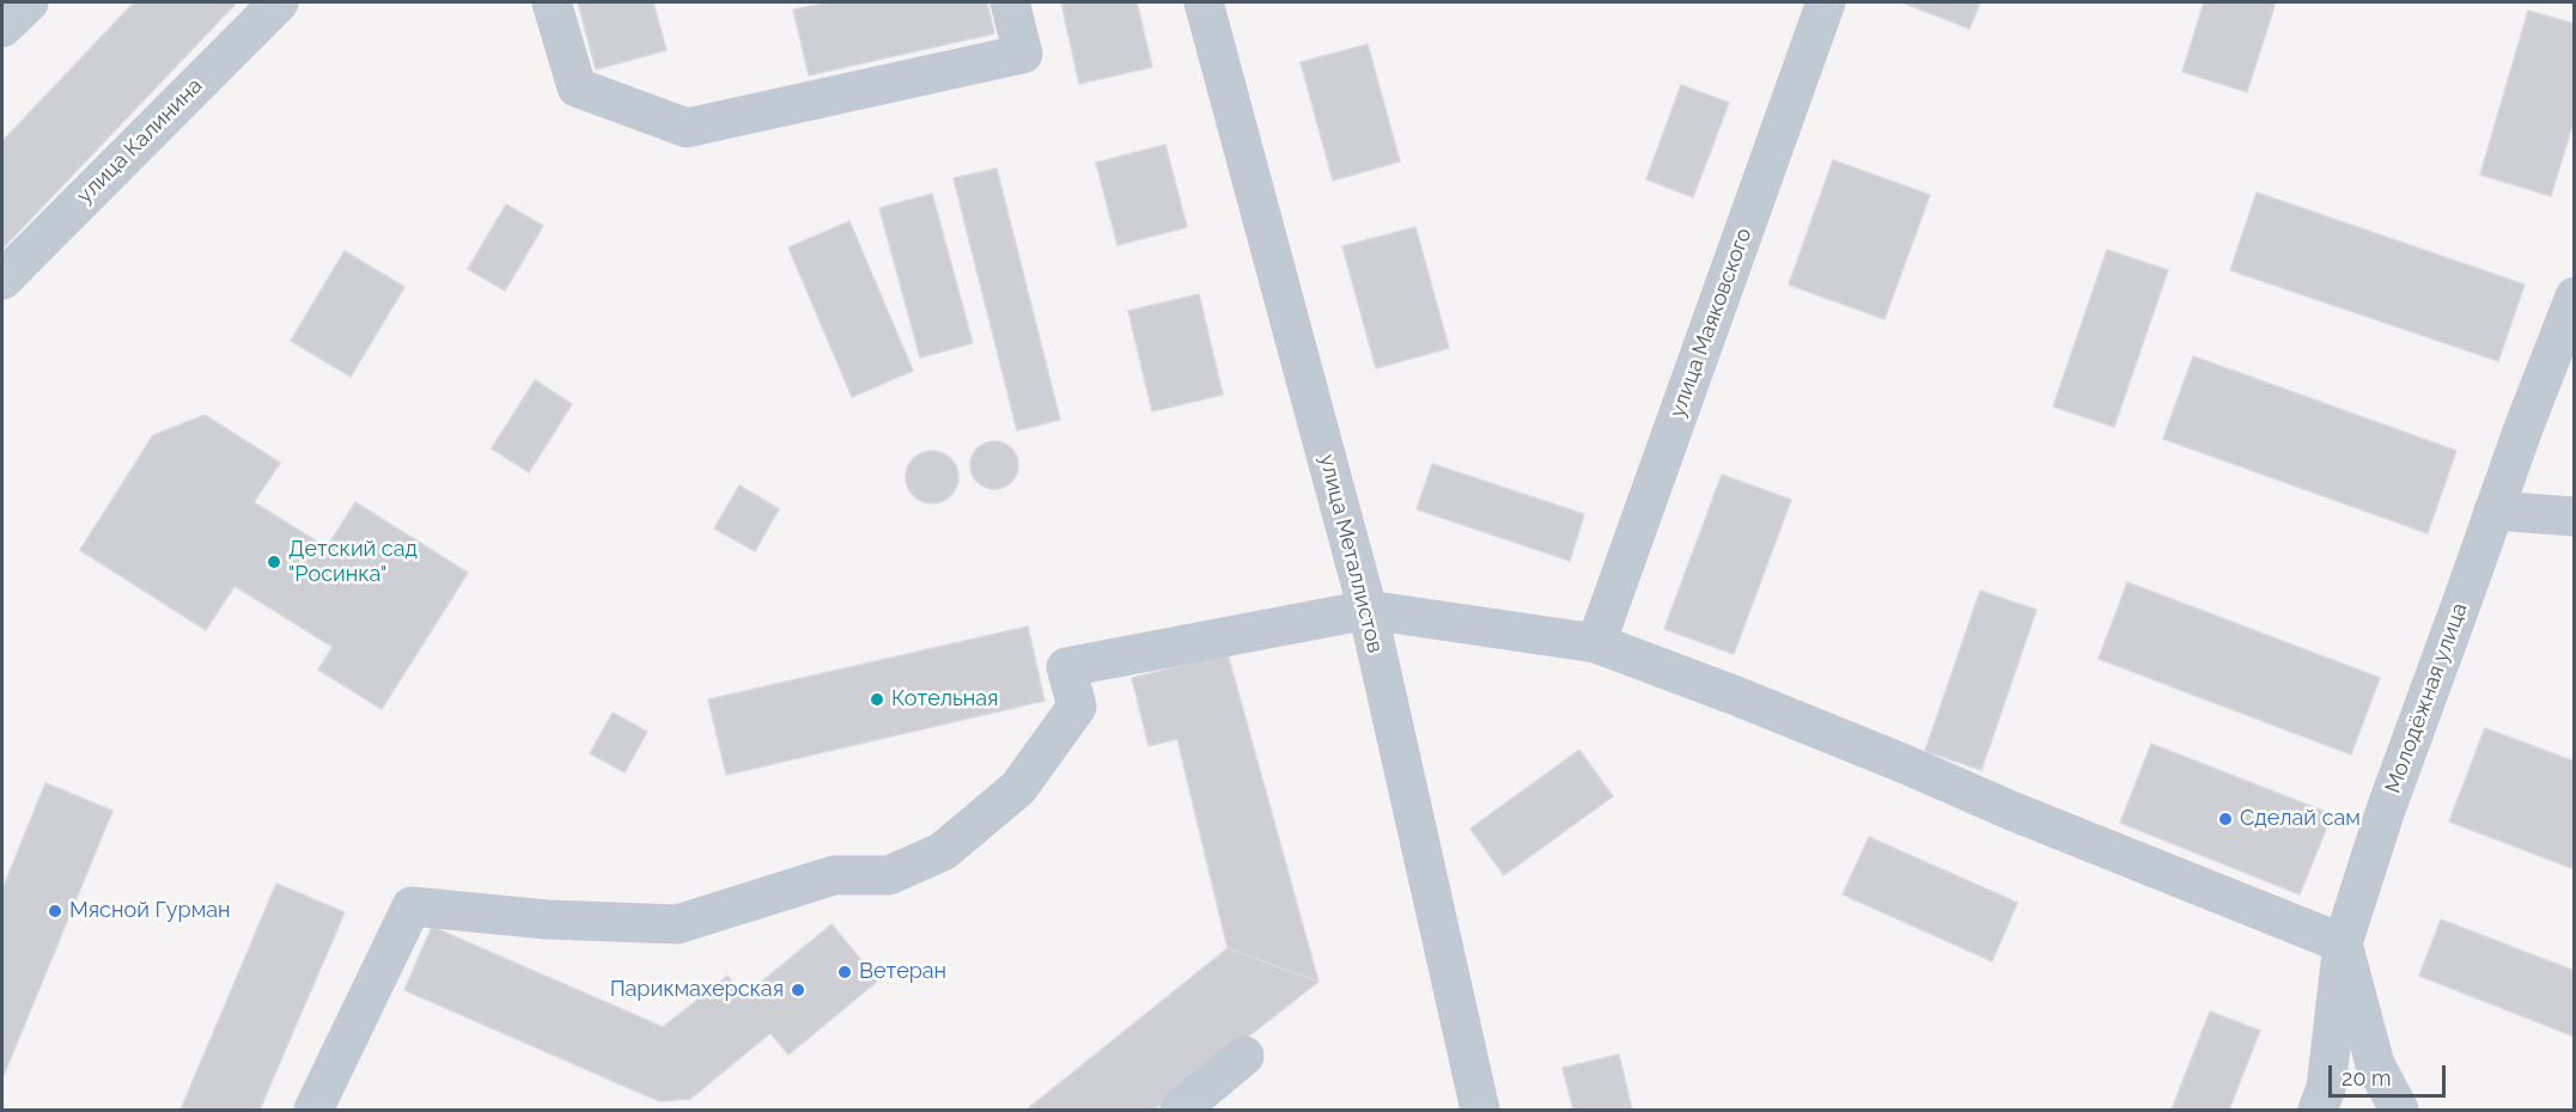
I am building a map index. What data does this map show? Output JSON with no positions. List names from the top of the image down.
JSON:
{
  "streets": {
    "street": [
      "улица Калинина",
      "улица Маяковского",
      "улица Металлистов",
      "Молодёжная улица"
    ]
  },
  "places": [
    "Детский сад \"Росинка\"",
    "Котельная",
    "Сделай сам",
    "Мясной Гурман",
    "Ветеран",
    "Парикмахерская"
  ],
  "scale_bar": "20 m"
}
